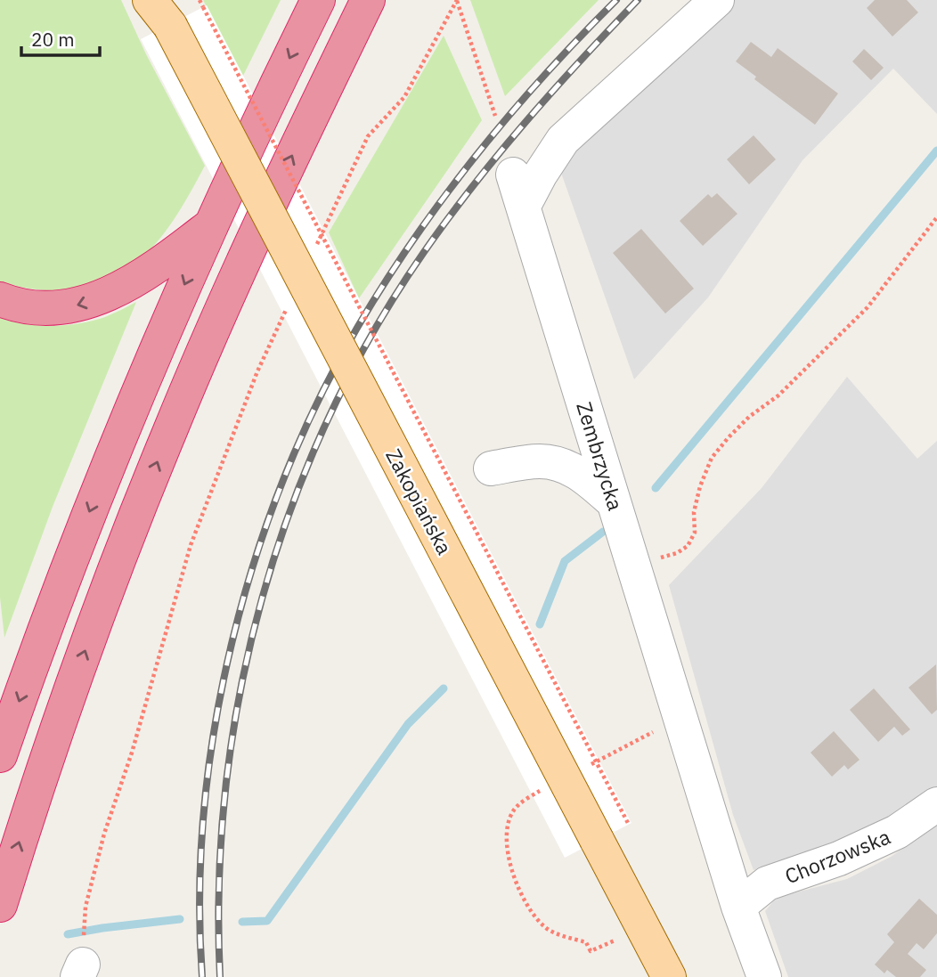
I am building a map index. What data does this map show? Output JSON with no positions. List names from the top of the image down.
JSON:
{
  "streets": {
    "main road": ["Zakopiańska"],
    "street": ["Zembrzycka", "Chorzowska"]
  },
  "crossings": [
    ["Zembrzycka", "Chorzowska"]
  ],
  "scale_bar": "20 m"
}
